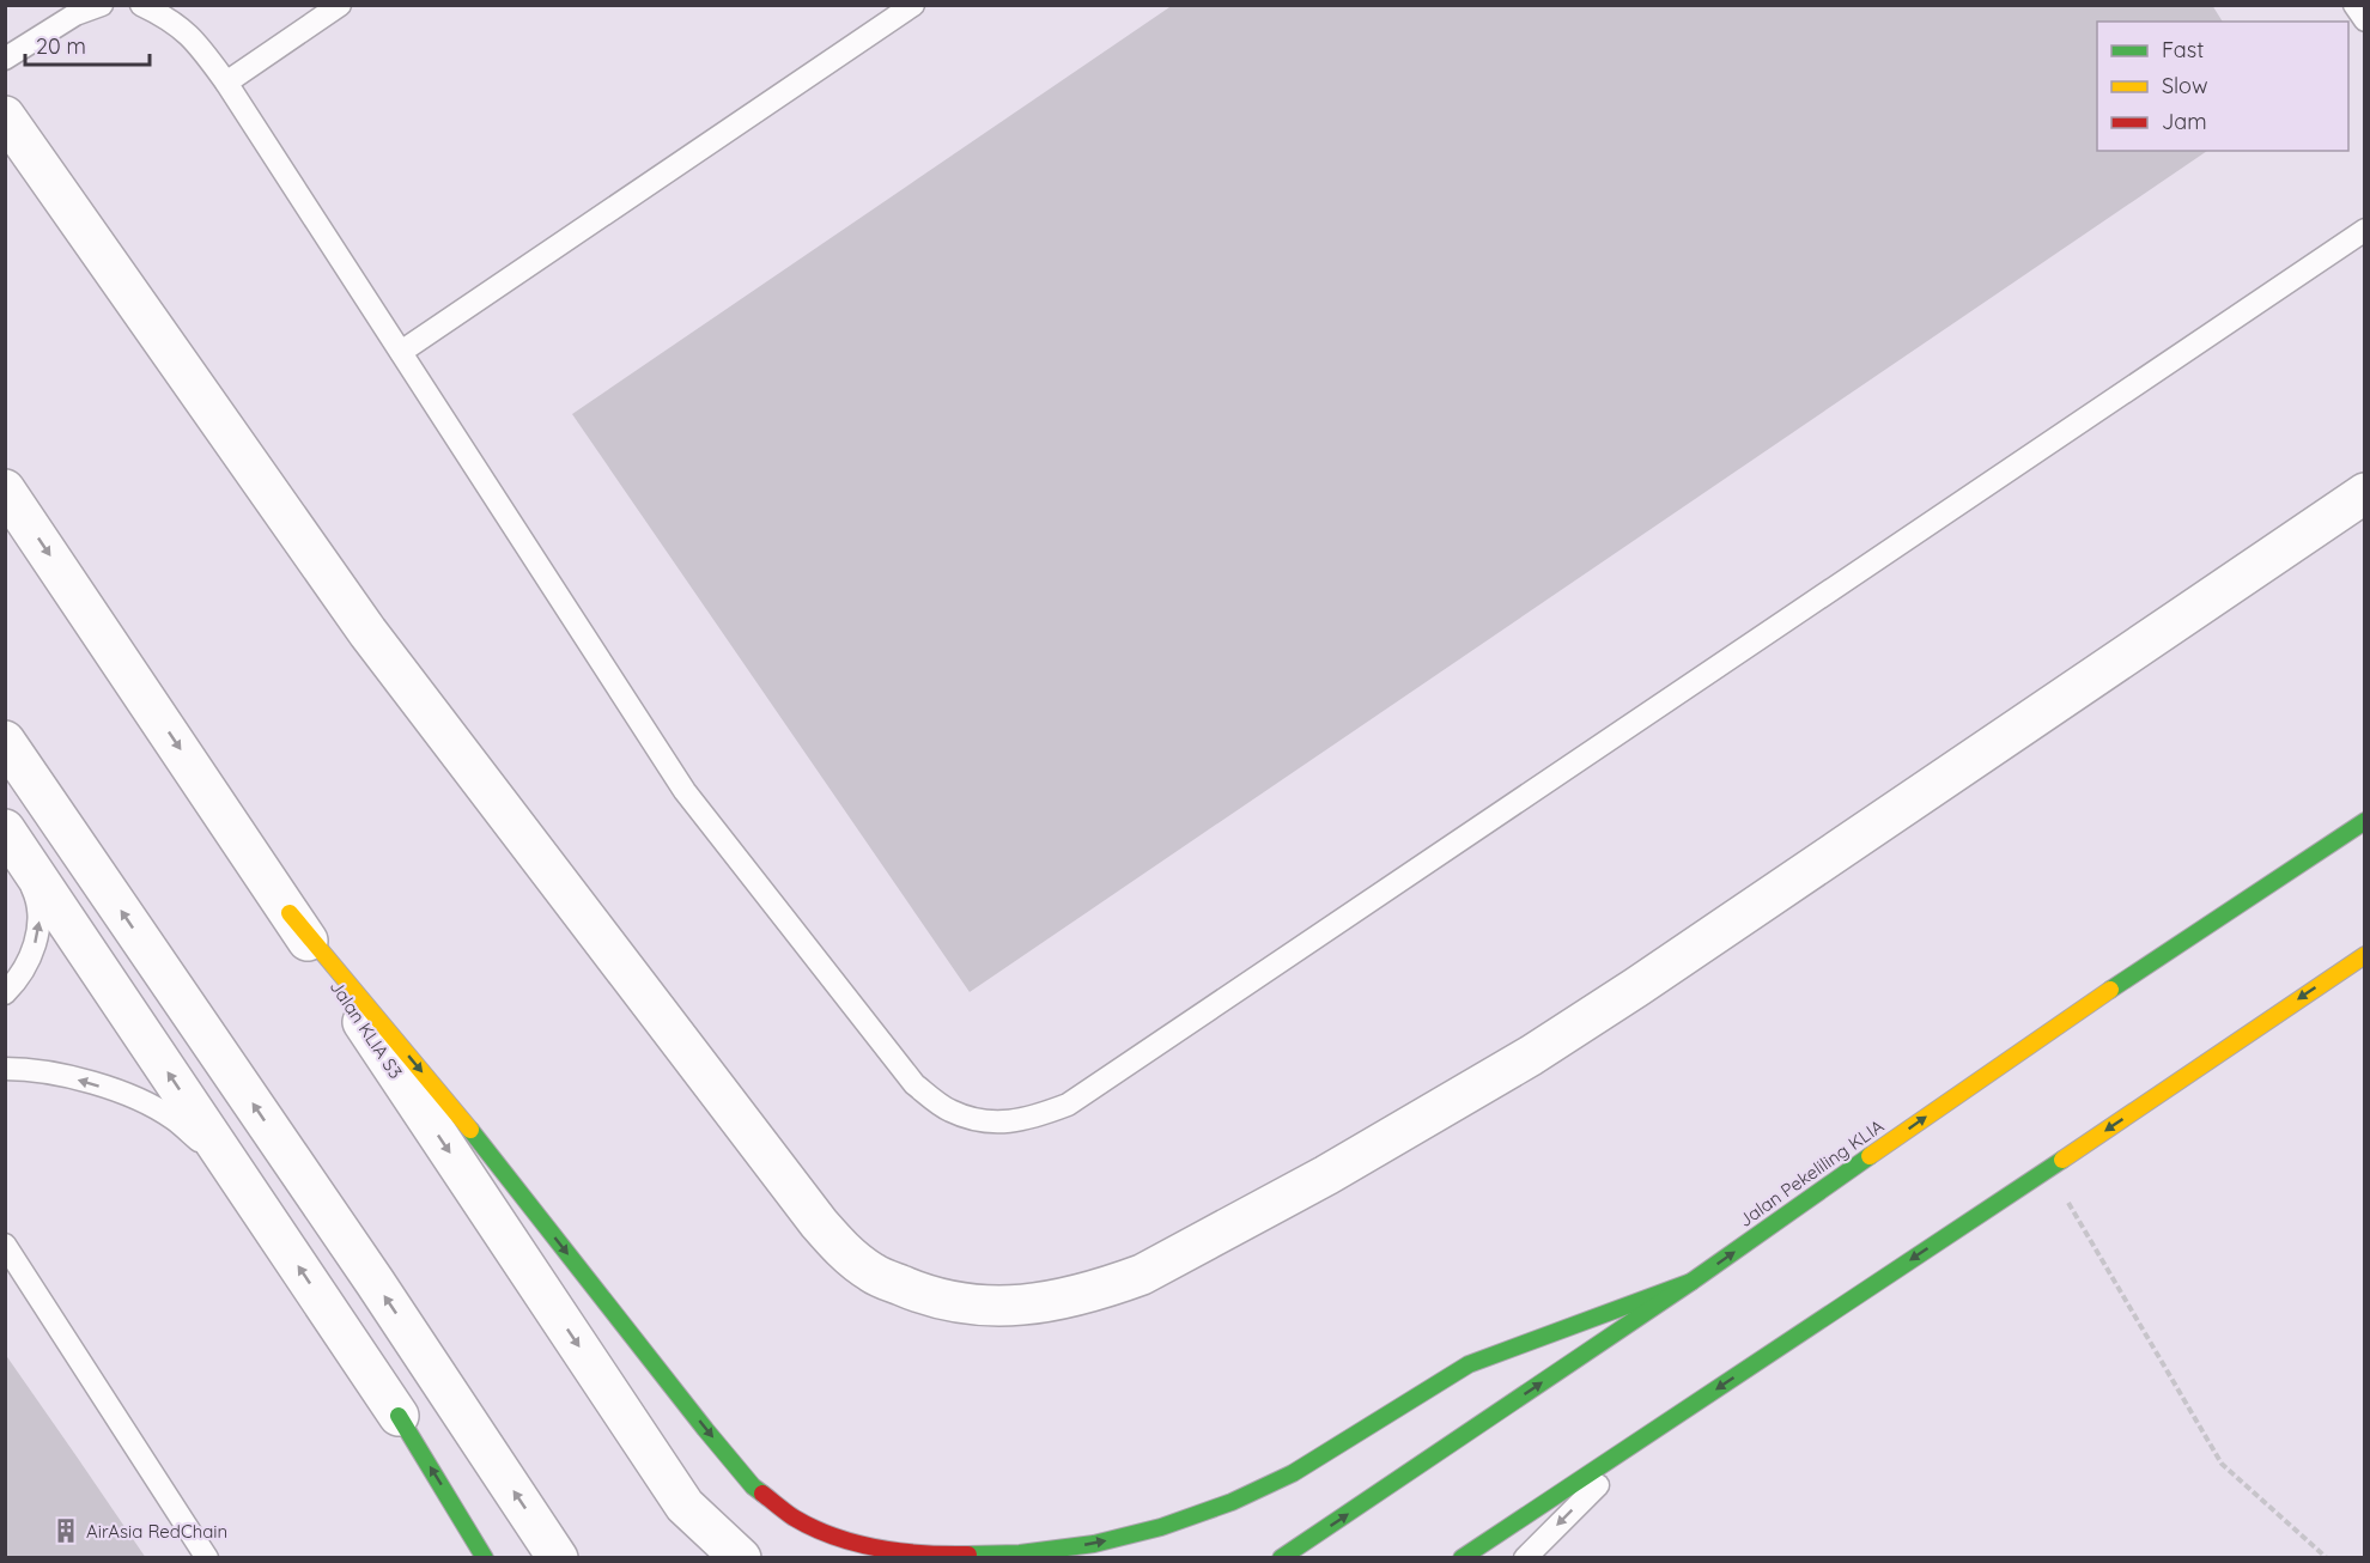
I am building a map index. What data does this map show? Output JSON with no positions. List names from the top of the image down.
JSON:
{
  "streets": {
    "main road": ["Jalan Pekeliling KLIA"],
    "street": ["Jalan KLIA S3"]
  },
  "places": {
    "building": ["AirAsia RedChain"]
  },
  "legend": ["Fast", "Slow", "Jam"],
  "scale_bar": "20 m"
}
